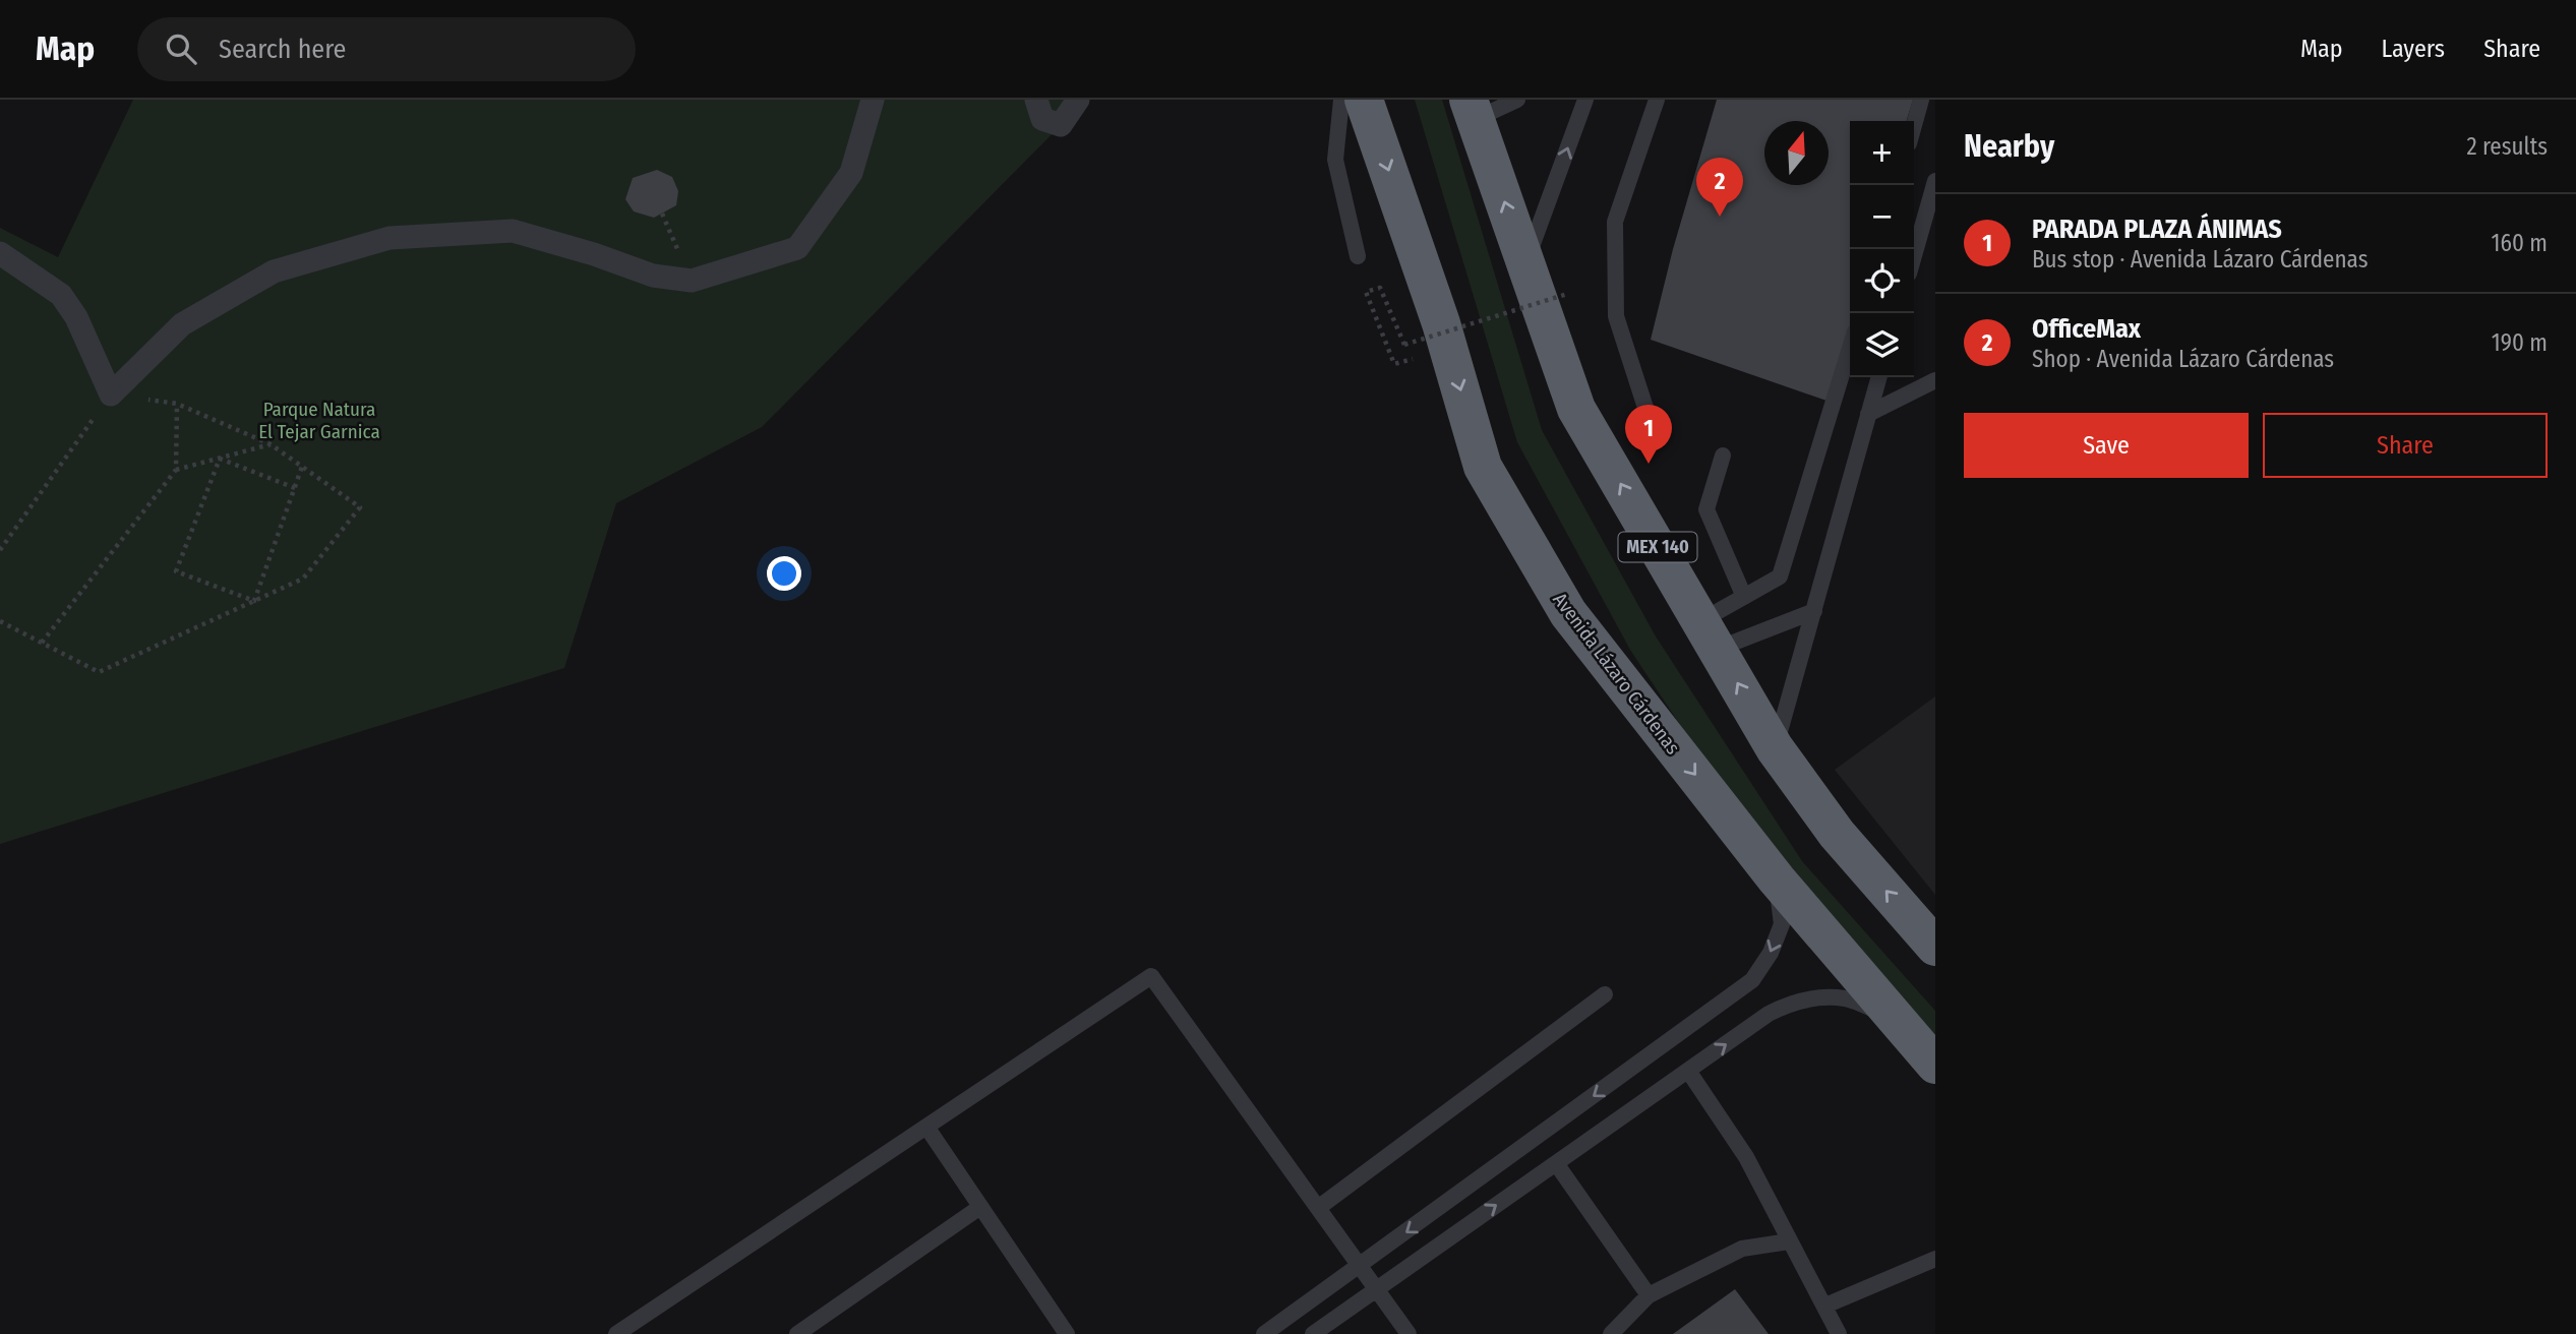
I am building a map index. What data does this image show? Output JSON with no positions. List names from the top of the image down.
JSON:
{
  "streets": {
    "highway": ["MEX 140", "Avenida Lázaro Cárdenas"]
  },
  "parks": ["Parque Natura El Tejar Garnica"],
  "north": "top",
  "page": {
    "header": "Map",
    "search": "Search here",
    "nav": ["Map", "Layers", "Share"],
    "heading": ["Nearby", "2 results"],
    "map_buttons": ["+", "−"],
    "pins": ["2", "1"],
    "list": [
      {
        "mark": "1",
        "name": "PARADA PLAZA ÁNIMAS",
        "note": "Bus stop · Avenida Lázaro Cárdenas",
        "value": "160 m"
      },
      {
        "mark": "2",
        "name": "OfficeMax",
        "note": "Shop · Avenida Lázaro Cárdenas",
        "value": "190 m"
      }
    ],
    "buttons": ["Save", "Share"]
  }
}
